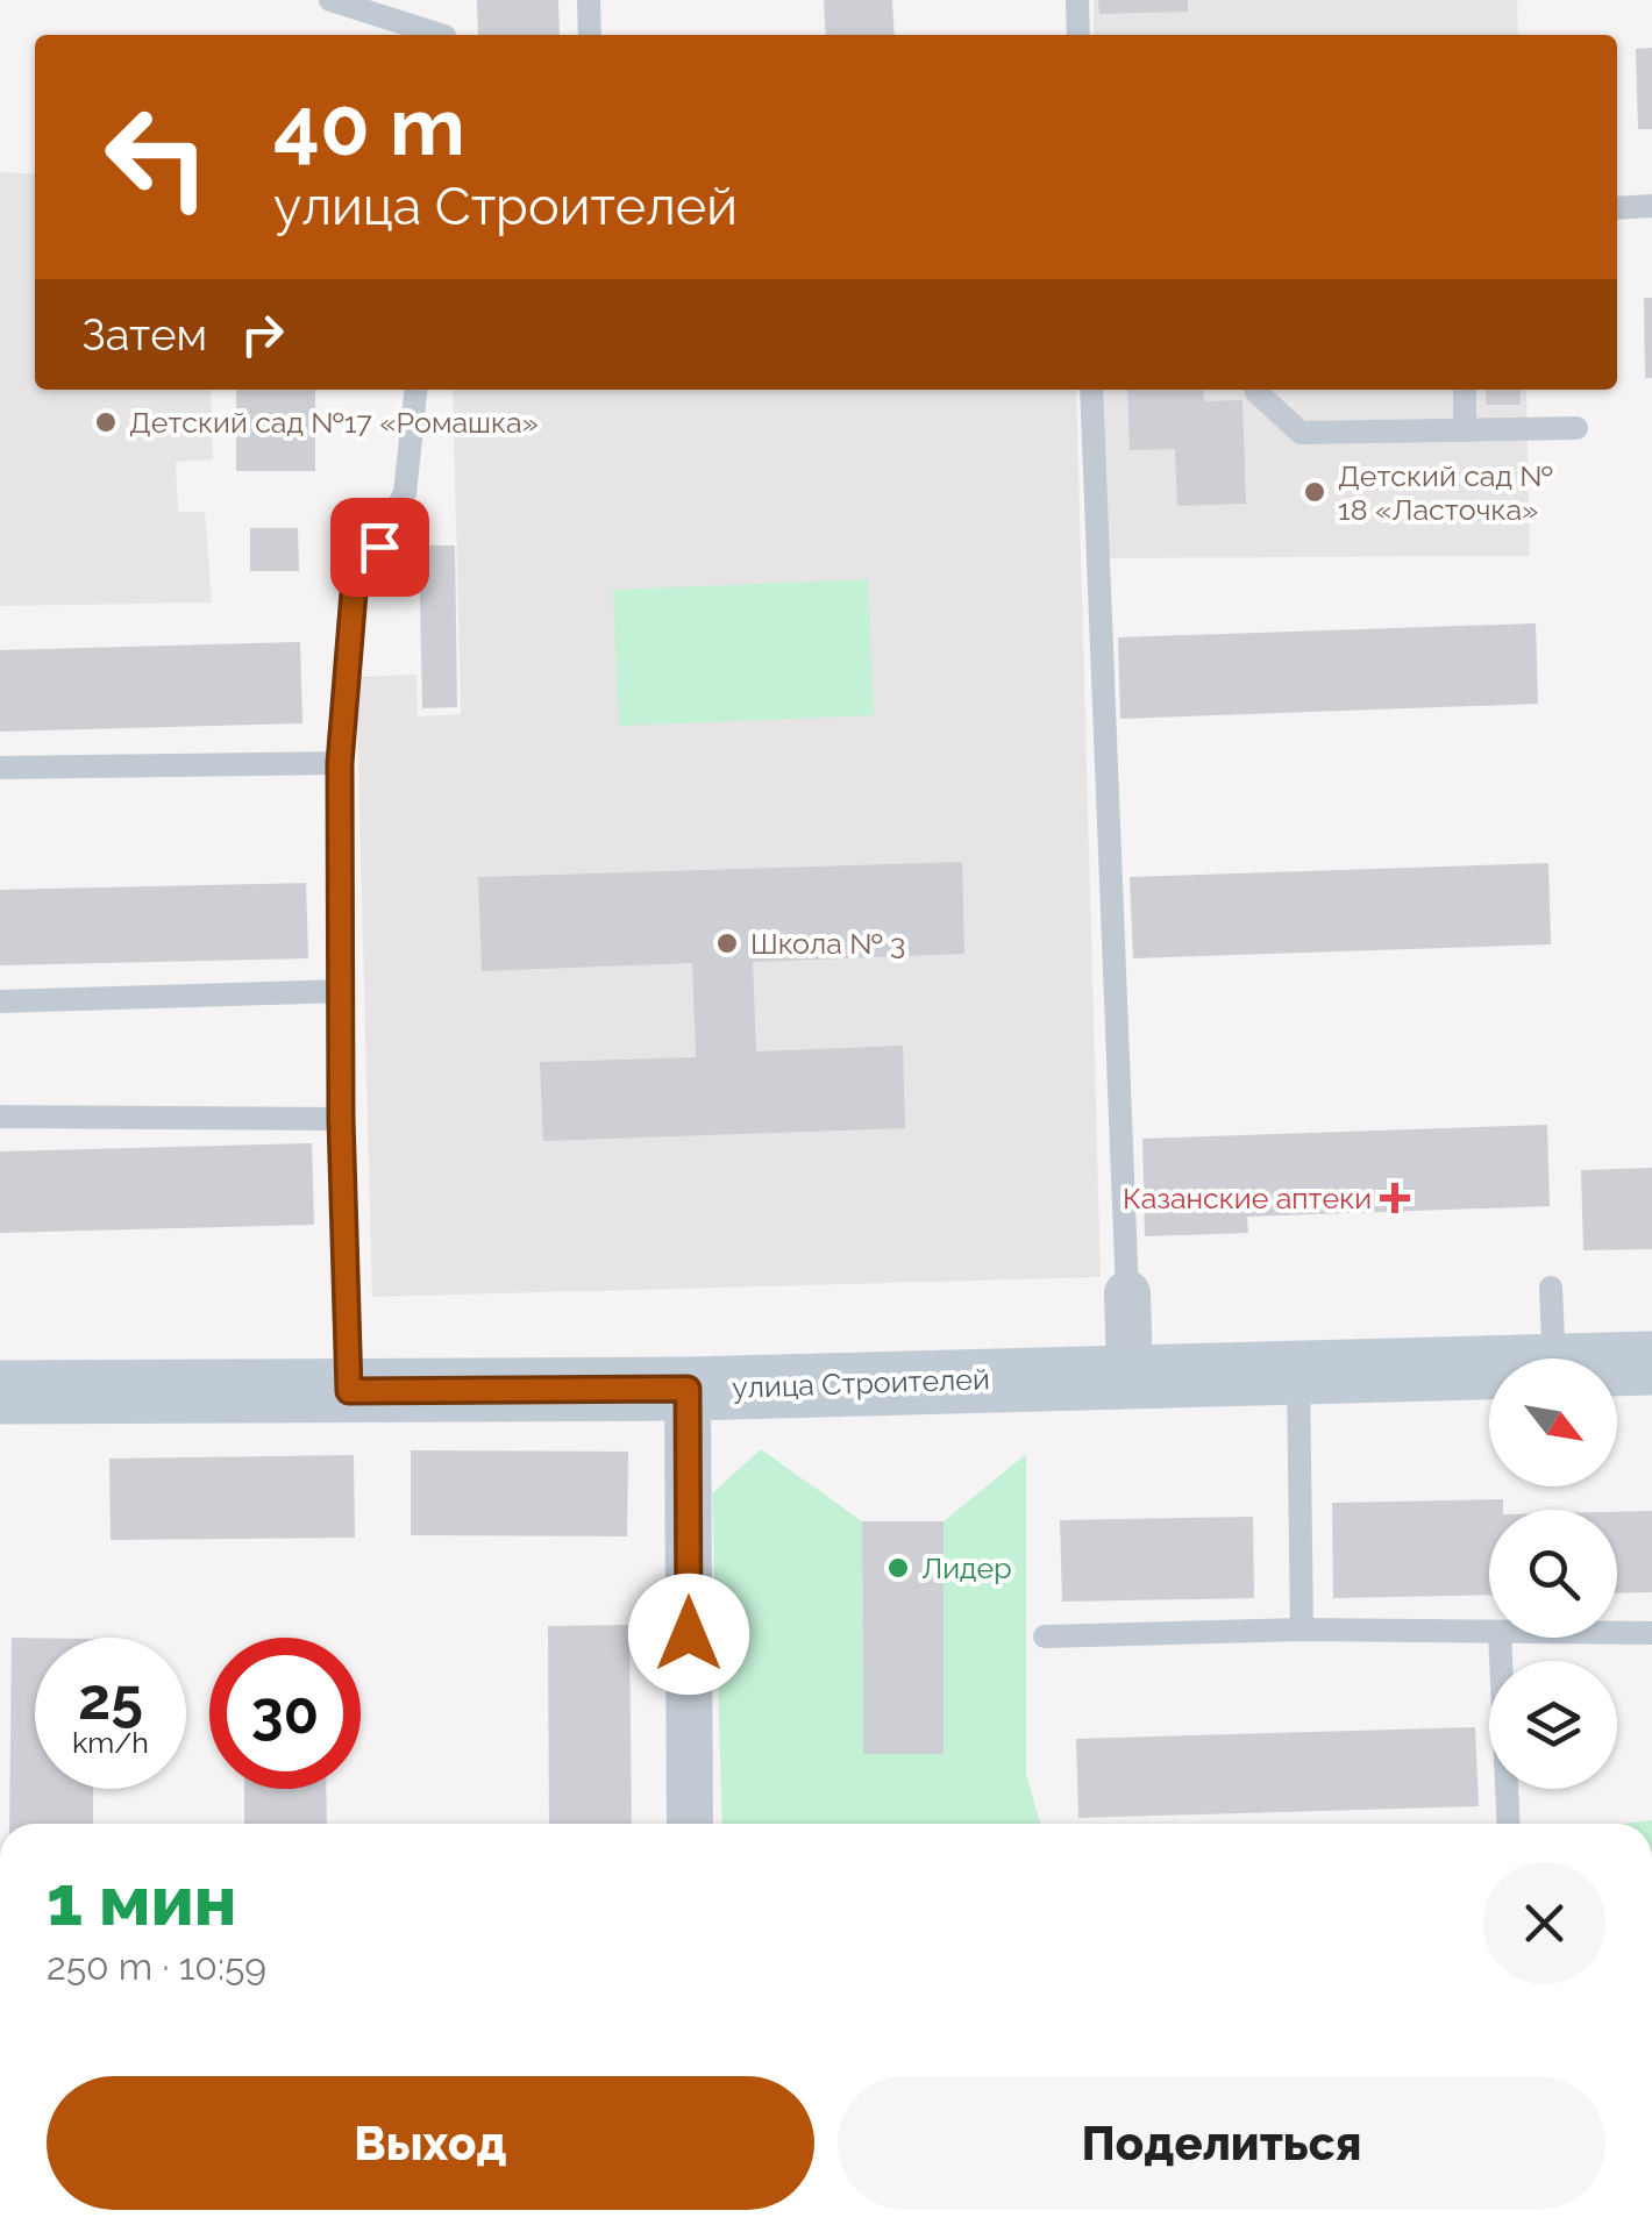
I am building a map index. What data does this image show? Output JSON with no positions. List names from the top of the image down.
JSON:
{
  "streets": {
    "street": ["улица Строителей"]
  },
  "places": {
    "other": [
      "Детский сад №17 «Ромашка»",
      "Детский сад № 18 «Ласточка»",
      "Школа № 3",
      "Лидер"
    ],
    "health": ["Казанские аптеки"]
  },
  "north": "bottom right",
  "page": {
    "turn": ["40 m", "улица Строителей"],
    "then": "Затем",
    "speed": "25 km/h",
    "limit": "30",
    "heading": ["1 мин", "250 m · 10:59"],
    "buttons": ["Выход", "Поделиться"]
  }
}
